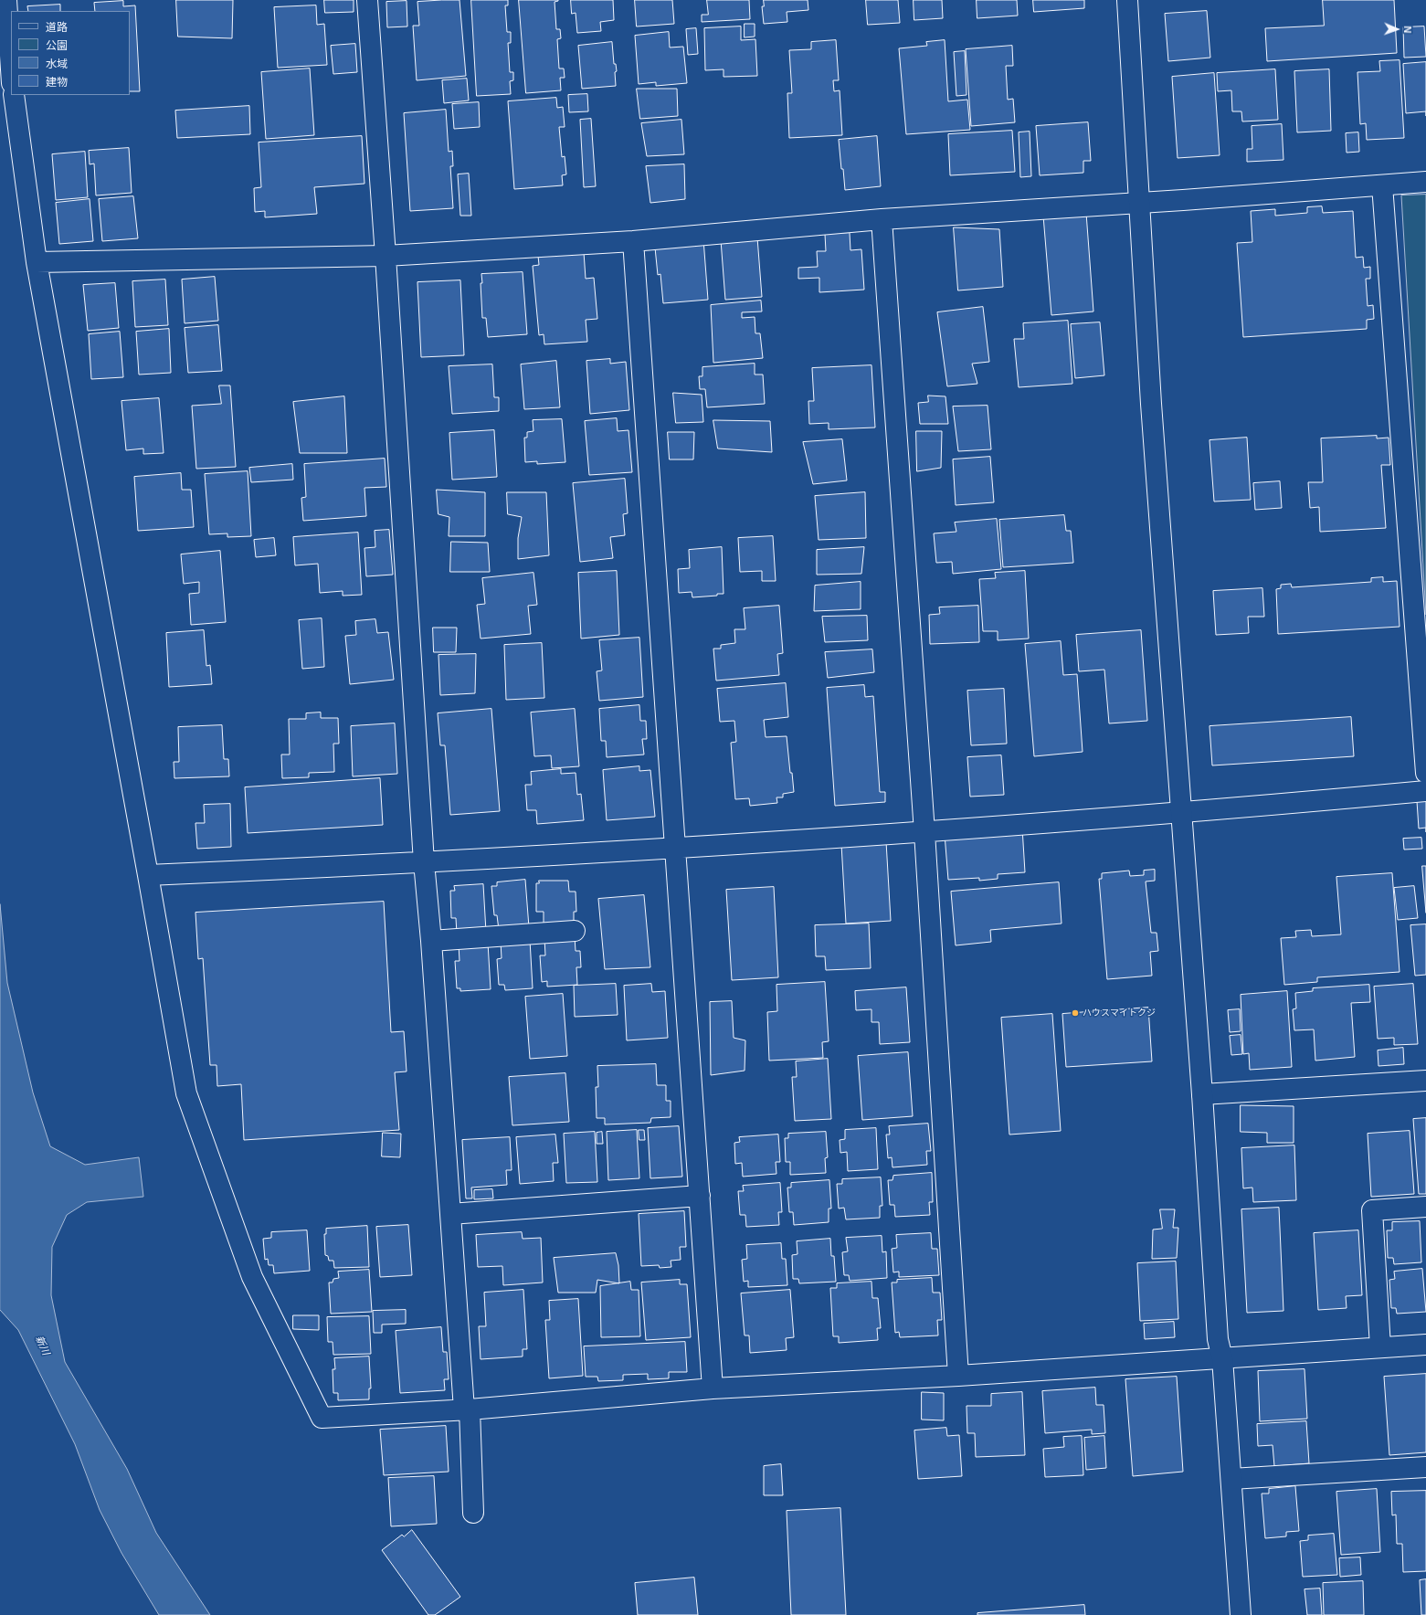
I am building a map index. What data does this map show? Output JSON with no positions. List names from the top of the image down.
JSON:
{
  "water": ["新川"],
  "places": ["ハウスマイトクジ"],
  "legend": [
    "道路",
    "公園",
    "水域",
    "建物"
  ],
  "north": "right"
}
